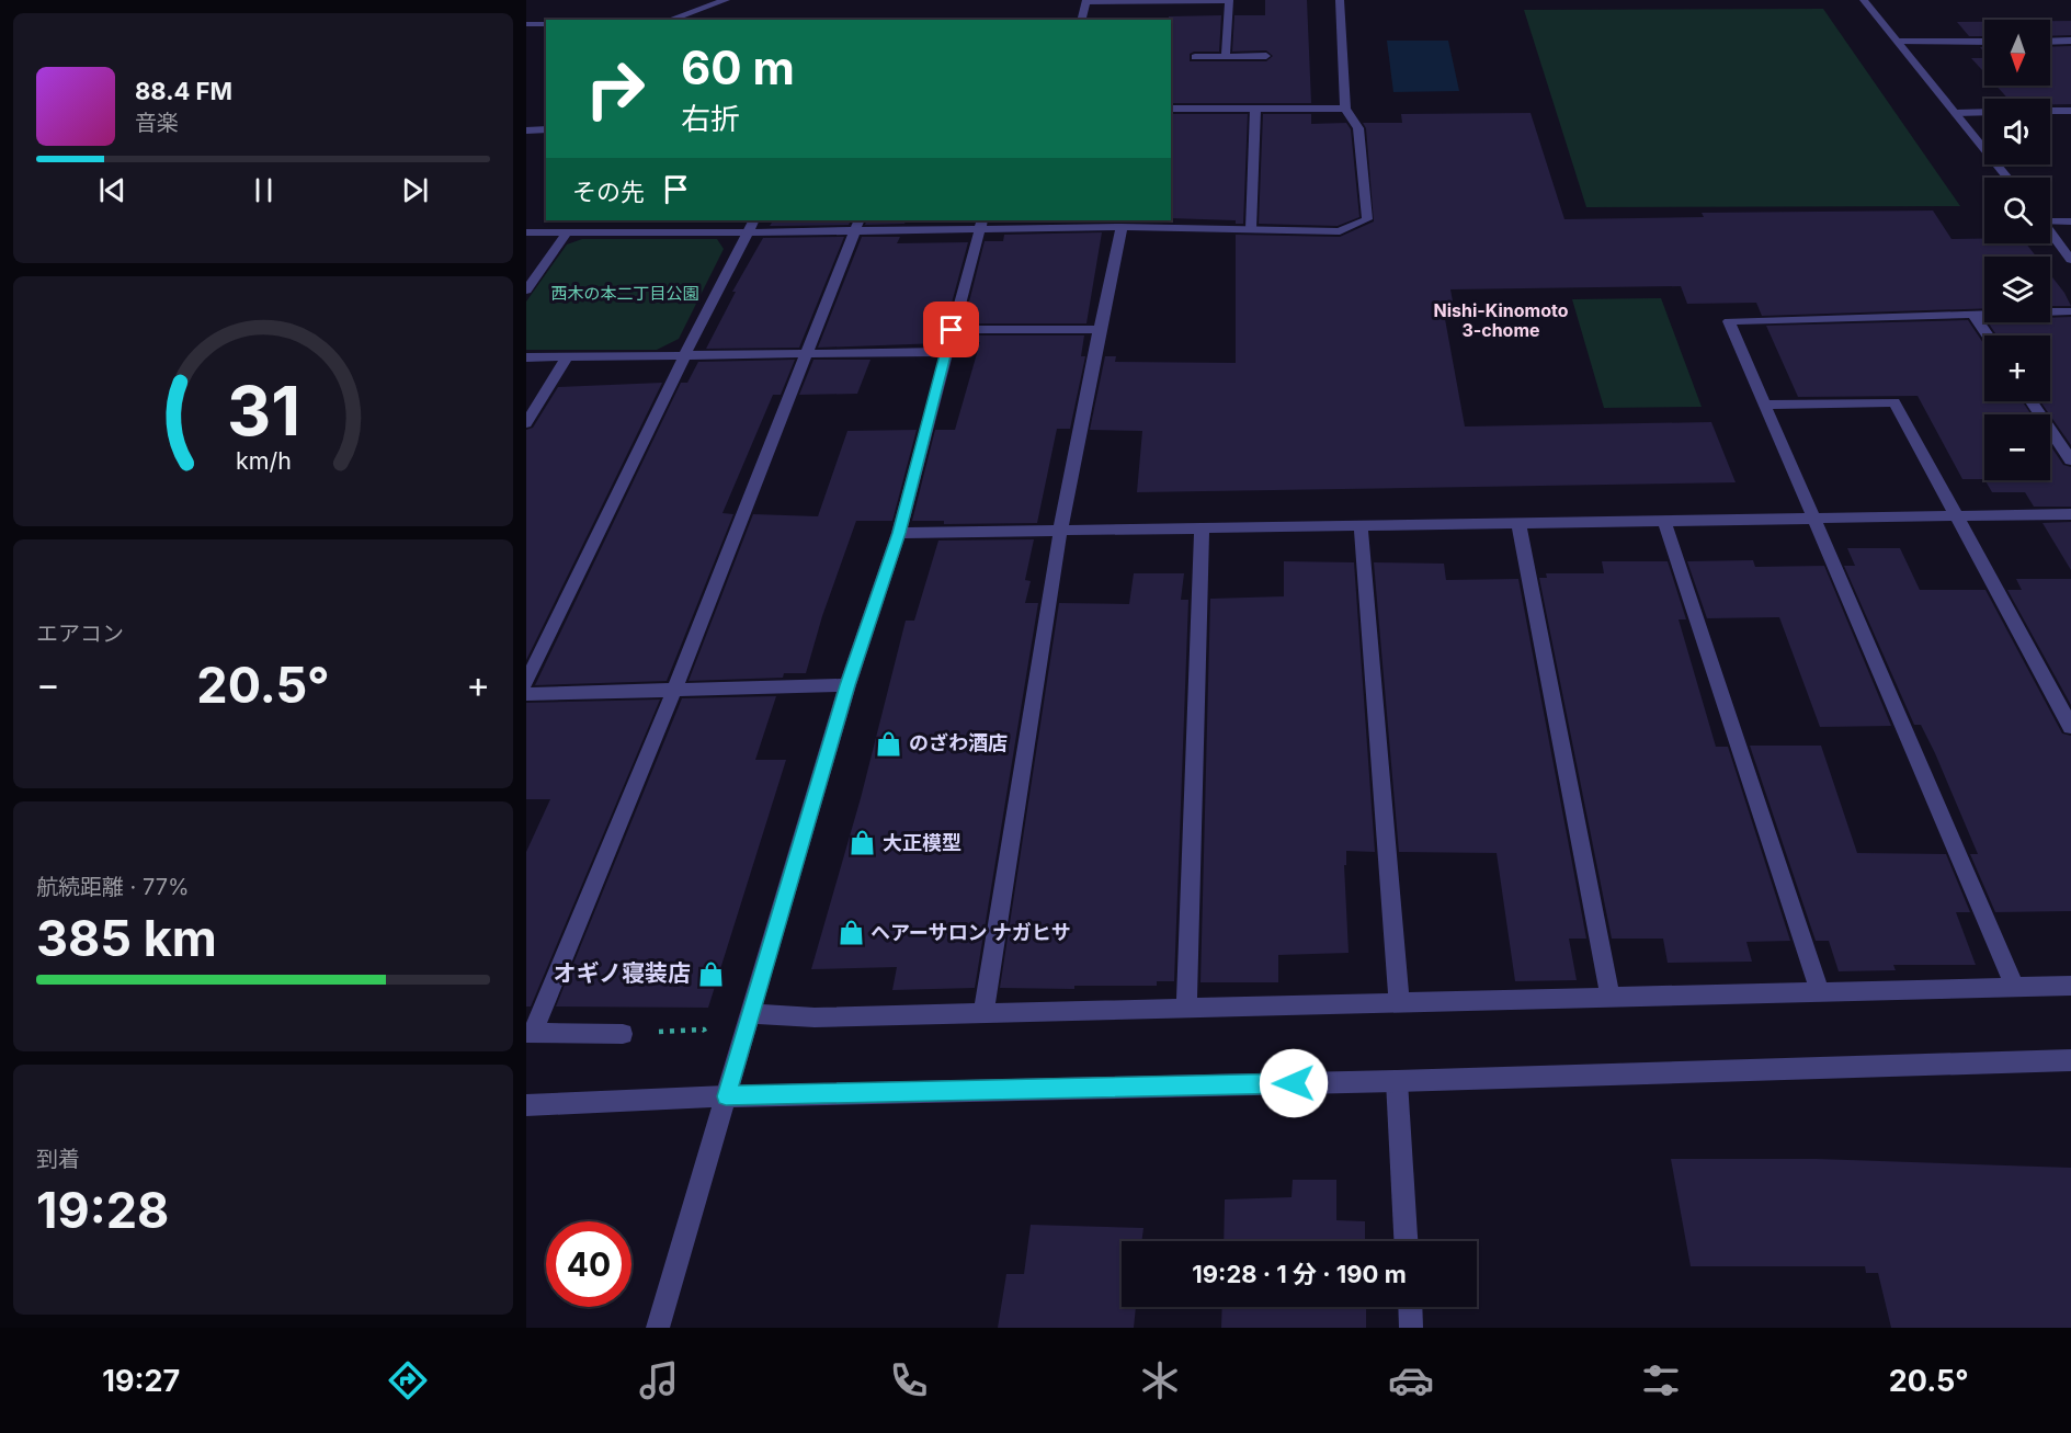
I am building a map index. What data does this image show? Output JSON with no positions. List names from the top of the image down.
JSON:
{
  "districts": ["Nishi-Kinomoto 3-chome"],
  "parks": ["西木の本二丁目公園"],
  "places": {
    "shop": [
      "のざわ酒店",
      "大正模型",
      "ヘアーサロン ナガヒサ",
      "オギノ寝装店"
    ]
  },
  "north": "bottom",
  "page": {
    "map_buttons": ["+", "−"],
    "turn": ["60 m", "右折"],
    "song": ["88.4 FM", "音楽"],
    "then": "その先",
    "tile": [
      "エアコン",
      ["航続距離 · 77%", "385 km"],
      ["到着", "19:28"]
    ],
    "heat": ["−", "20.5°", "+"],
    "limit": "40",
    "trip": "19:28 · 1 分 · 190 m",
    "tabs": ["19:27", "20.5°"],
    "gauge": ["31", "km/h"]
  }
}
